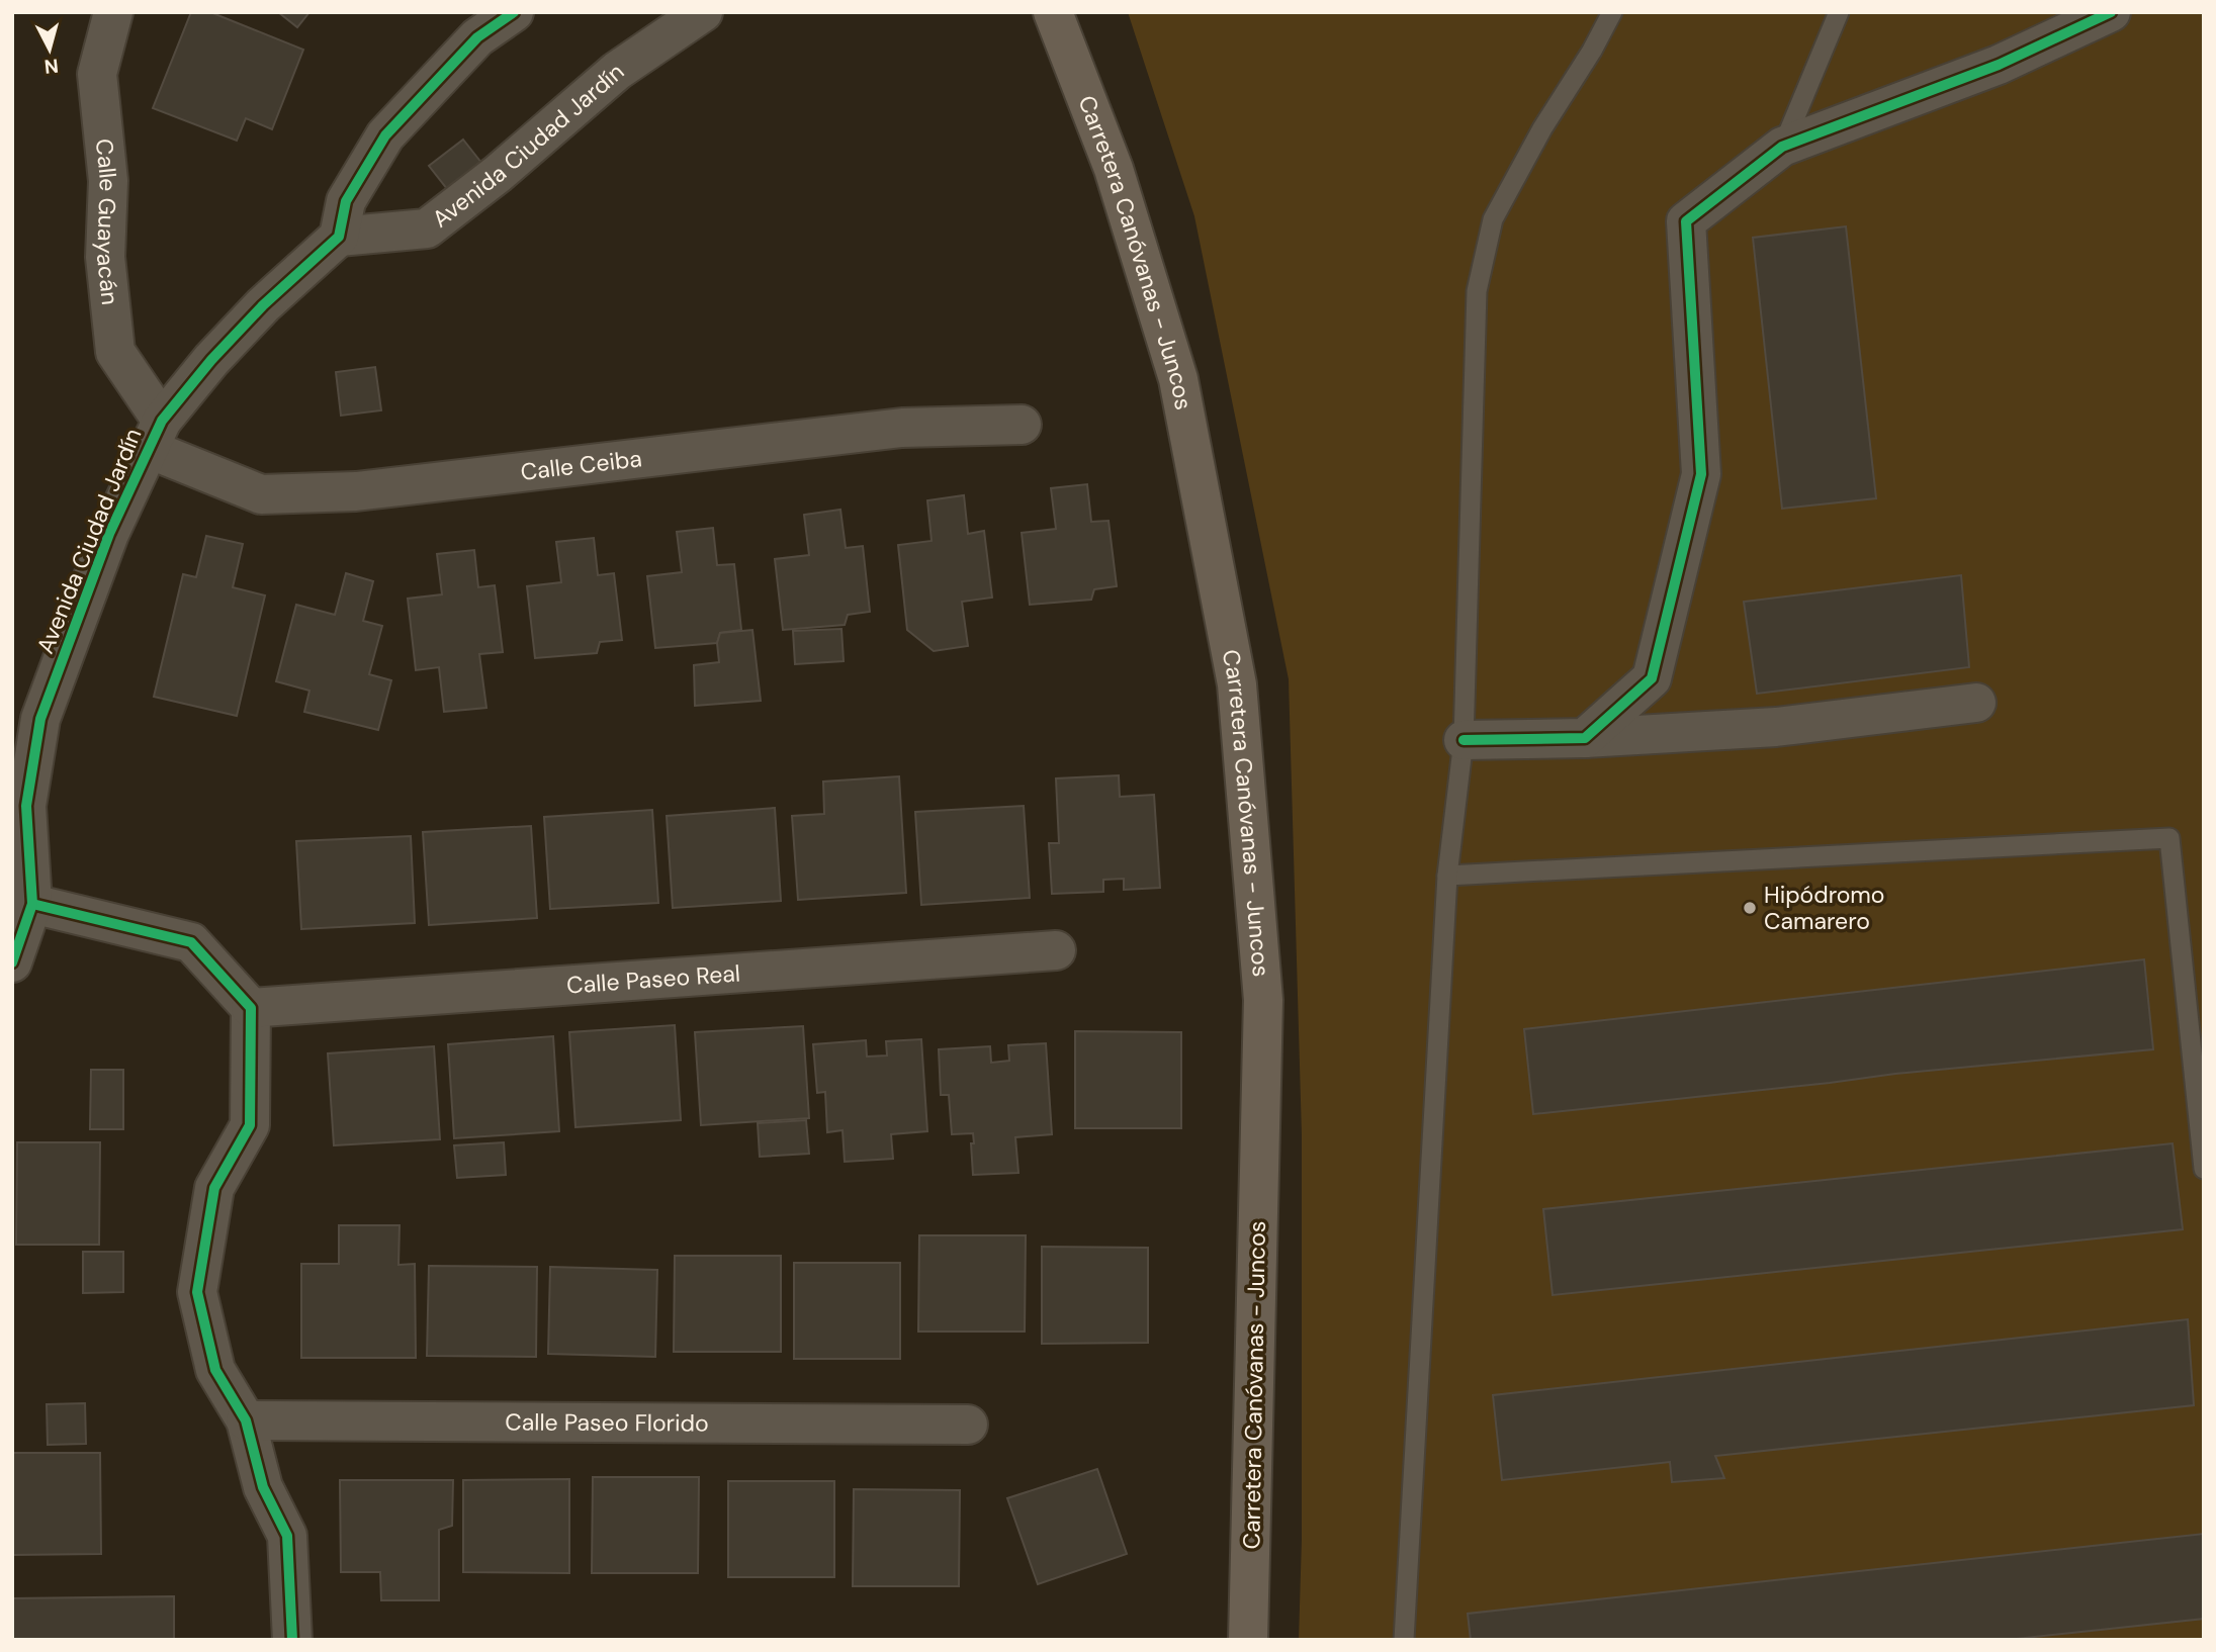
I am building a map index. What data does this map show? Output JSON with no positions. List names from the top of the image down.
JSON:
{
  "streets": {
    "main road": ["Carretera Canóvanas - Juncos"],
    "street": [
      "Avenida Ciudad Jardín",
      "Calle Guayacán",
      "Calle Ceiba",
      "Calle Paseo Real",
      "Calle Paseo Florido"
    ]
  },
  "crossings": [
    ["Avenida Ciudad Jardín", "Calle Guayacán"],
    ["Avenida Ciudad Jardín", "Calle Ceiba"],
    ["Calle Guayacán", "Calle Ceiba"]
  ],
  "places": ["Hipódromo Camarero"],
  "north": "bottom"
}
